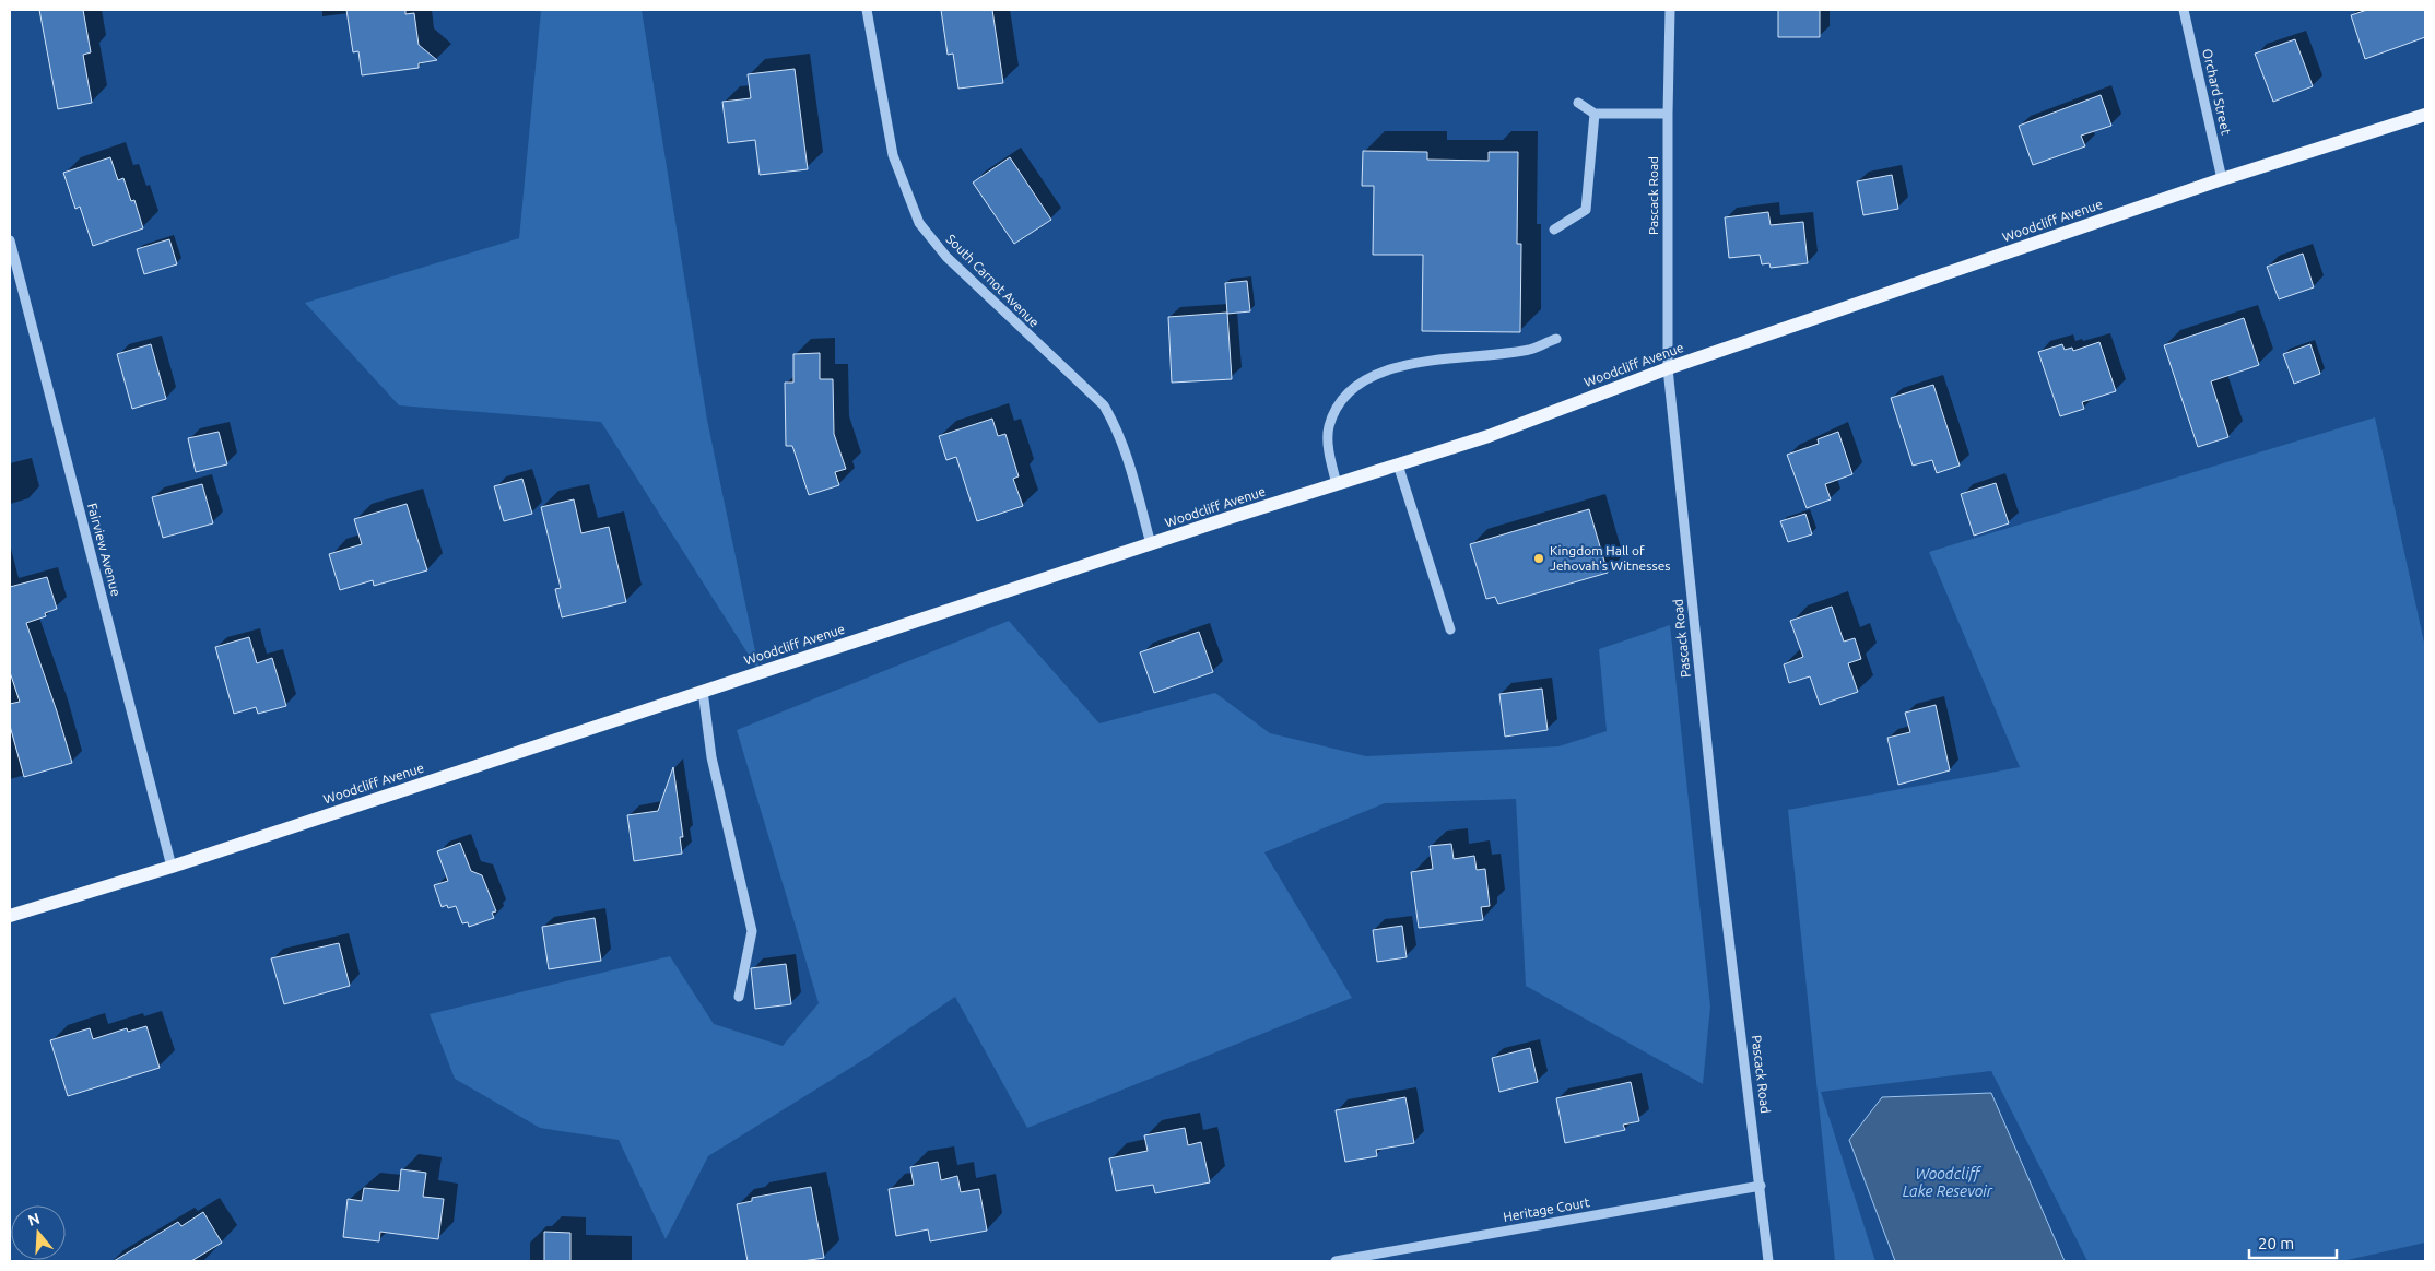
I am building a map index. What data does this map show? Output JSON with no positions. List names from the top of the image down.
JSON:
{
  "streets": {
    "main road": ["Woodcliff Avenue"],
    "street": [
      "Orchard Street",
      "Pascack Road",
      "South Carnot Avenue",
      "Fairview Avenue",
      "Heritage Court"
    ]
  },
  "crossings": [
    ["Orchard Street", "Woodcliff Avenue"],
    ["Pascack Road", "Woodcliff Avenue"],
    ["Pascack Road", "Heritage Court"],
    ["Woodcliff Avenue", "South Carnot Avenue"],
    ["Woodcliff Avenue", "Fairview Avenue"]
  ],
  "water": ["Woodcliff Lake Resevoir"],
  "places": ["Kingdom Hall of Jehovah's Witnesses"],
  "scale_bar": "20 m",
  "north": "top"
}
